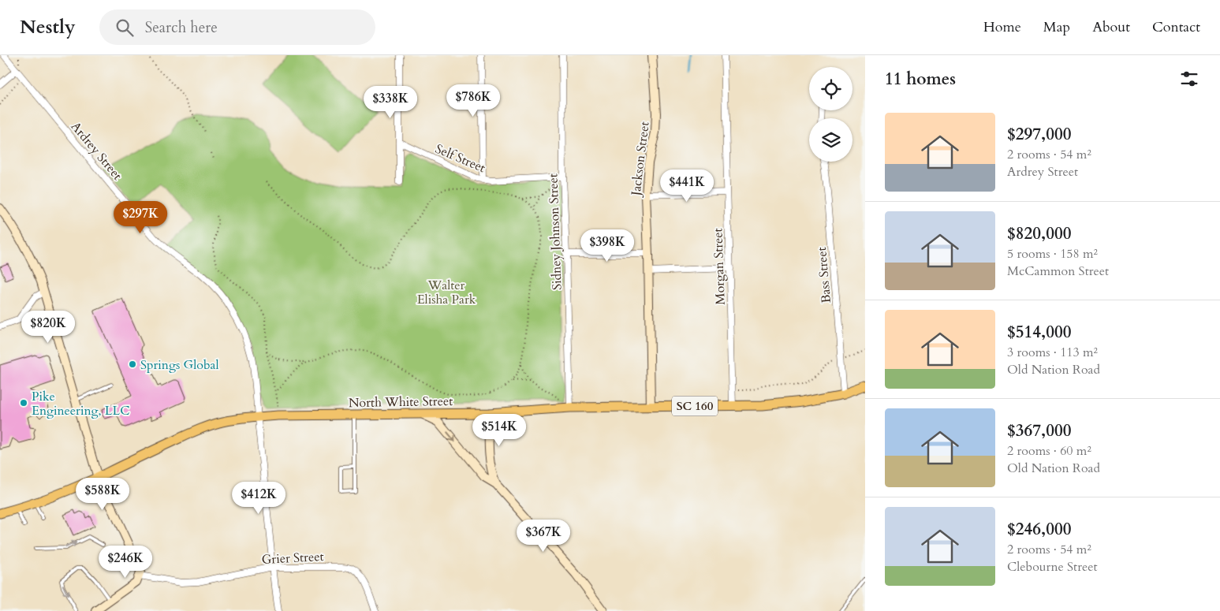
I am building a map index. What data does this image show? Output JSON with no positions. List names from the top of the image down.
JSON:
{
  "streets": {
    "main road": ["North White Street", "SC 160"],
    "street": [
      "Ardrey Street",
      "Self Street",
      "Jackson Street",
      "Sidney Johnson Street",
      "Morgan Street",
      "Bass Street",
      "Grier Street"
    ]
  },
  "crossings": [
    ["Ardrey Street", "North White Street"],
    ["Ardrey Street", "Grier Street"],
    ["Self Street", "Sidney Johnson Street"],
    ["Jackson Street", "North White Street"],
    ["Sidney Johnson Street", "North White Street"],
    ["Morgan Street", "North White Street"],
    ["Bass Street", "North White Street"]
  ],
  "parks": ["Walter Elisha Park"],
  "places": ["Springs Global", "Pike Engineering, LLC"],
  "page": {
    "header": "Nestly",
    "search": "Search here",
    "nav": [
      "Home",
      "Map",
      "About",
      "Contact"
    ],
    "heading": "11 homes",
    "price": [
      "$786K",
      "$338K",
      "$441K",
      "$297K",
      "$398K",
      "$820K",
      "$514K",
      "$588K",
      "$412K",
      "$367K",
      "$246K"
    ],
    "list": [
      {
        "name": "$297,000",
        "note": "2 rooms · 54 m² · Ardrey Street"
      },
      {
        "name": "$820,000",
        "note": "5 rooms · 158 m² · McCammon Street"
      },
      {
        "name": "$514,000",
        "note": "3 rooms · 113 m² · Old Nation Road"
      },
      {
        "name": "$367,000",
        "note": "2 rooms · 60 m² · Old Nation Road"
      },
      {
        "name": "$246,000",
        "note": "2 rooms · 54 m² · Clebourne Street"
      }
    ]
  }
}
